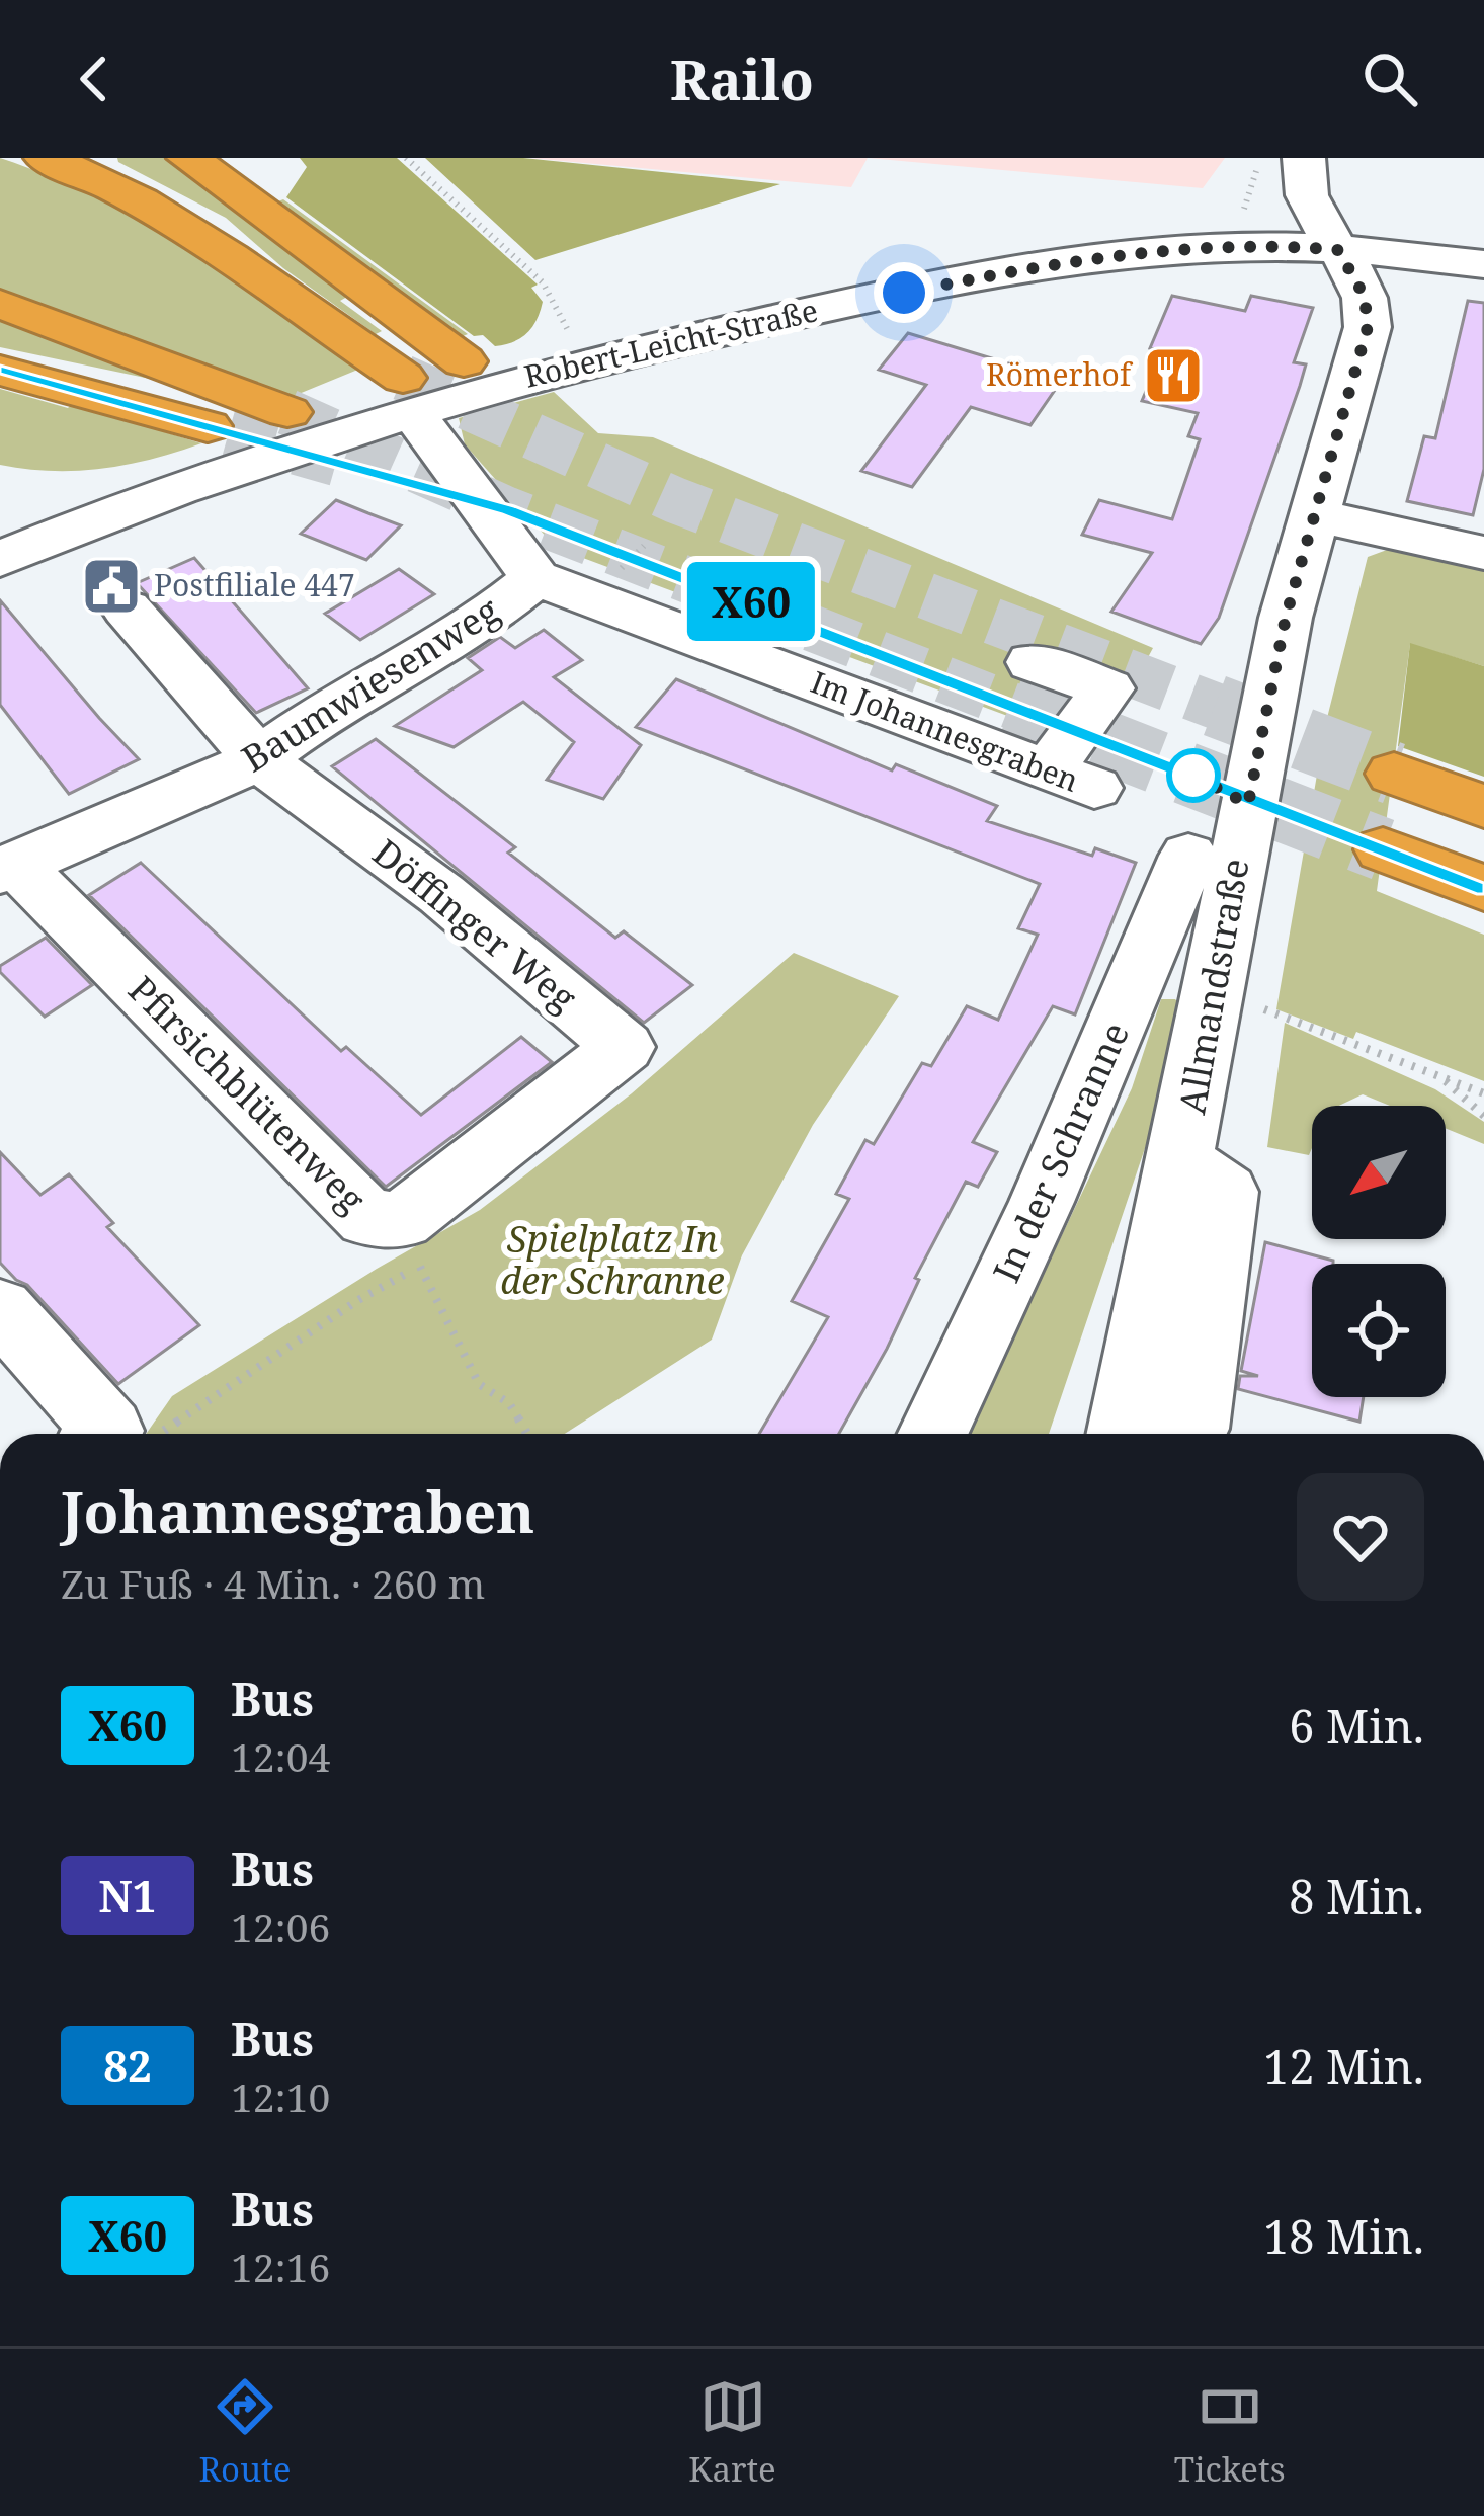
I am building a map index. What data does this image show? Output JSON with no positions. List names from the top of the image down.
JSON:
{
  "streets": {
    "street": [
      "Robert-Leicht-Straße",
      "Baumwiesenweg",
      "Im Johannesgraben",
      "Döffinger Weg",
      "Allmandstraße",
      "Pfirsichblütenweg",
      "In der Schranne"
    ]
  },
  "crossings": [
    ["Robert-Leicht-Straße", "Allmandstraße"],
    ["Baumwiesenweg", "Im Johannesgraben"],
    ["Baumwiesenweg", "Döffinger Weg"],
    ["Baumwiesenweg", "Pfirsichblütenweg"],
    ["Döffinger Weg", "Pfirsichblütenweg"]
  ],
  "parks": ["Spielplatz In der Schranne"],
  "places": {
    "restaurant": ["Römerhof"],
    "public building": ["Postfiliale 447"]
  },
  "lines": ["bus line X60"],
  "north": "bottom left",
  "page": {
    "header": "Railo",
    "on_map": "X60",
    "heading": ["Johannesgraben", "Zu Fuß · 4 Min. · 260 m"],
    "list": [
      {
        "mark": "X60",
        "name": "Bus",
        "note": "12:04",
        "value": "6 Min."
      },
      {
        "mark": "N1",
        "name": "Bus",
        "note": "12:06",
        "value": "8 Min."
      },
      {
        "mark": "82",
        "name": "Bus",
        "note": "12:10",
        "value": "12 Min."
      },
      {
        "mark": "X60",
        "name": "Bus",
        "note": "12:16",
        "value": "18 Min."
      }
    ],
    "tabs": ["Route", "Karte", "Tickets"]
  }
}
